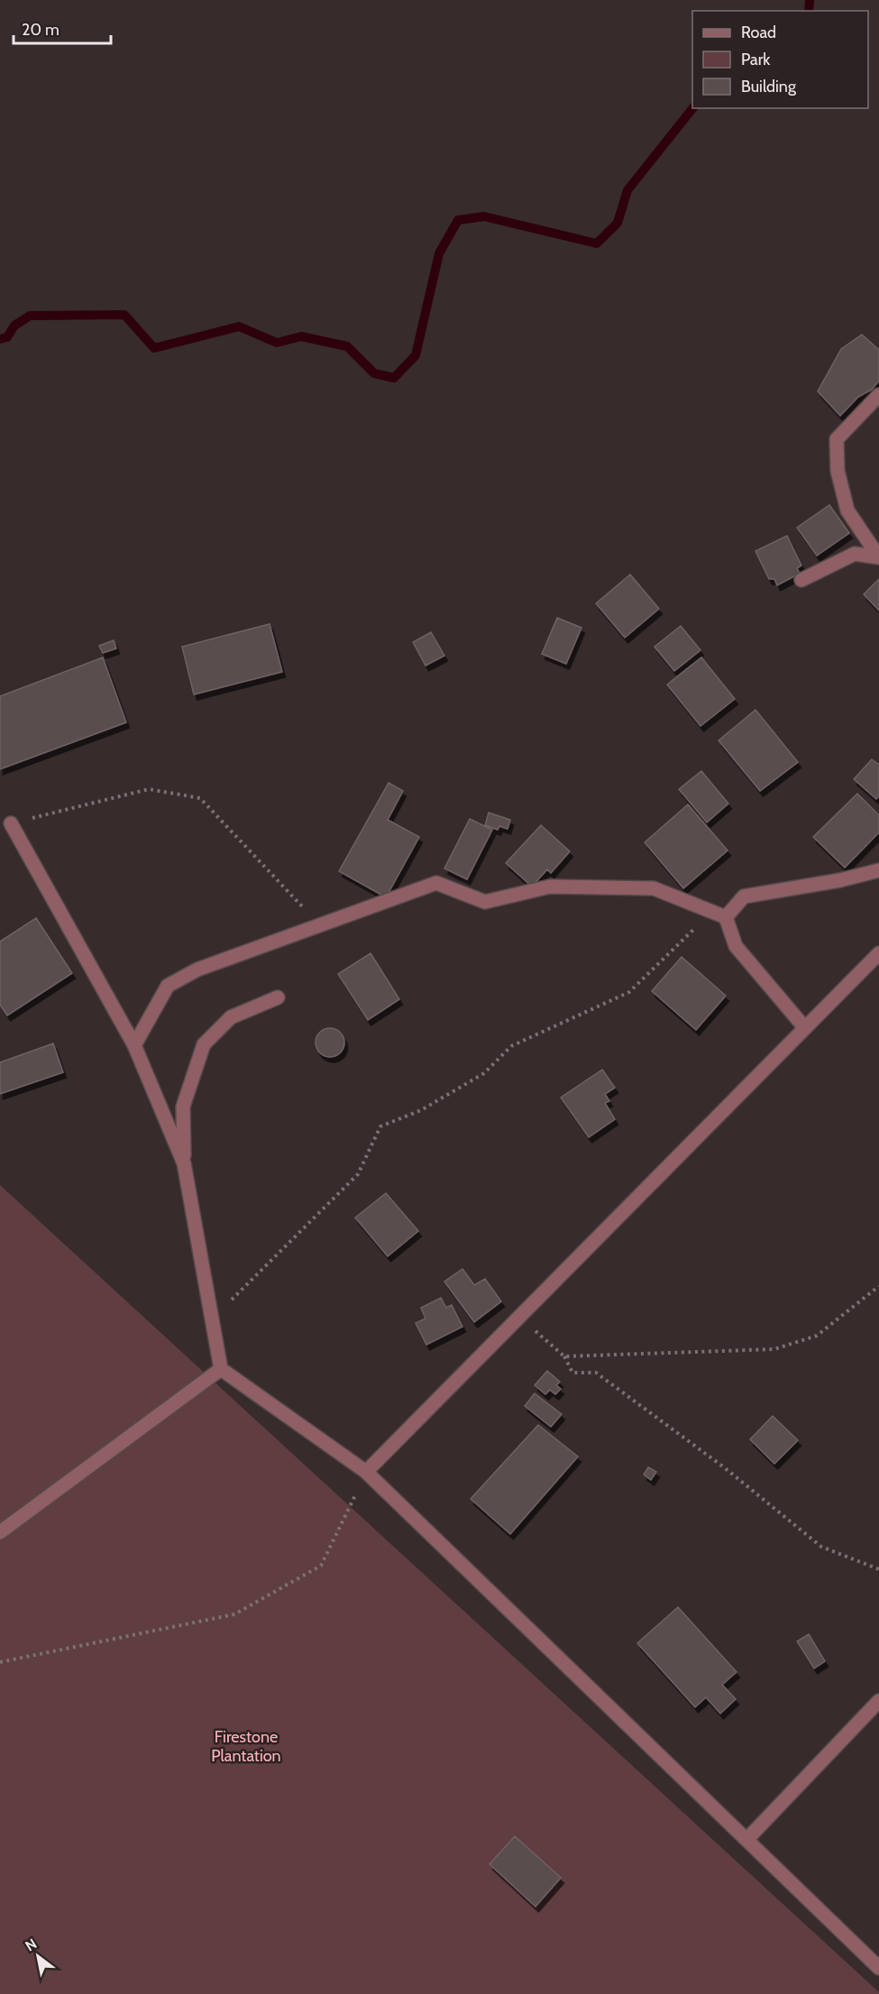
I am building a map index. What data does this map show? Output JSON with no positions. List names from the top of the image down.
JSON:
{
  "parks": ["Firestone Plantation"],
  "legend": ["Road", "Park", "Building"],
  "scale_bar": "20 m",
  "north": "top left"
}
